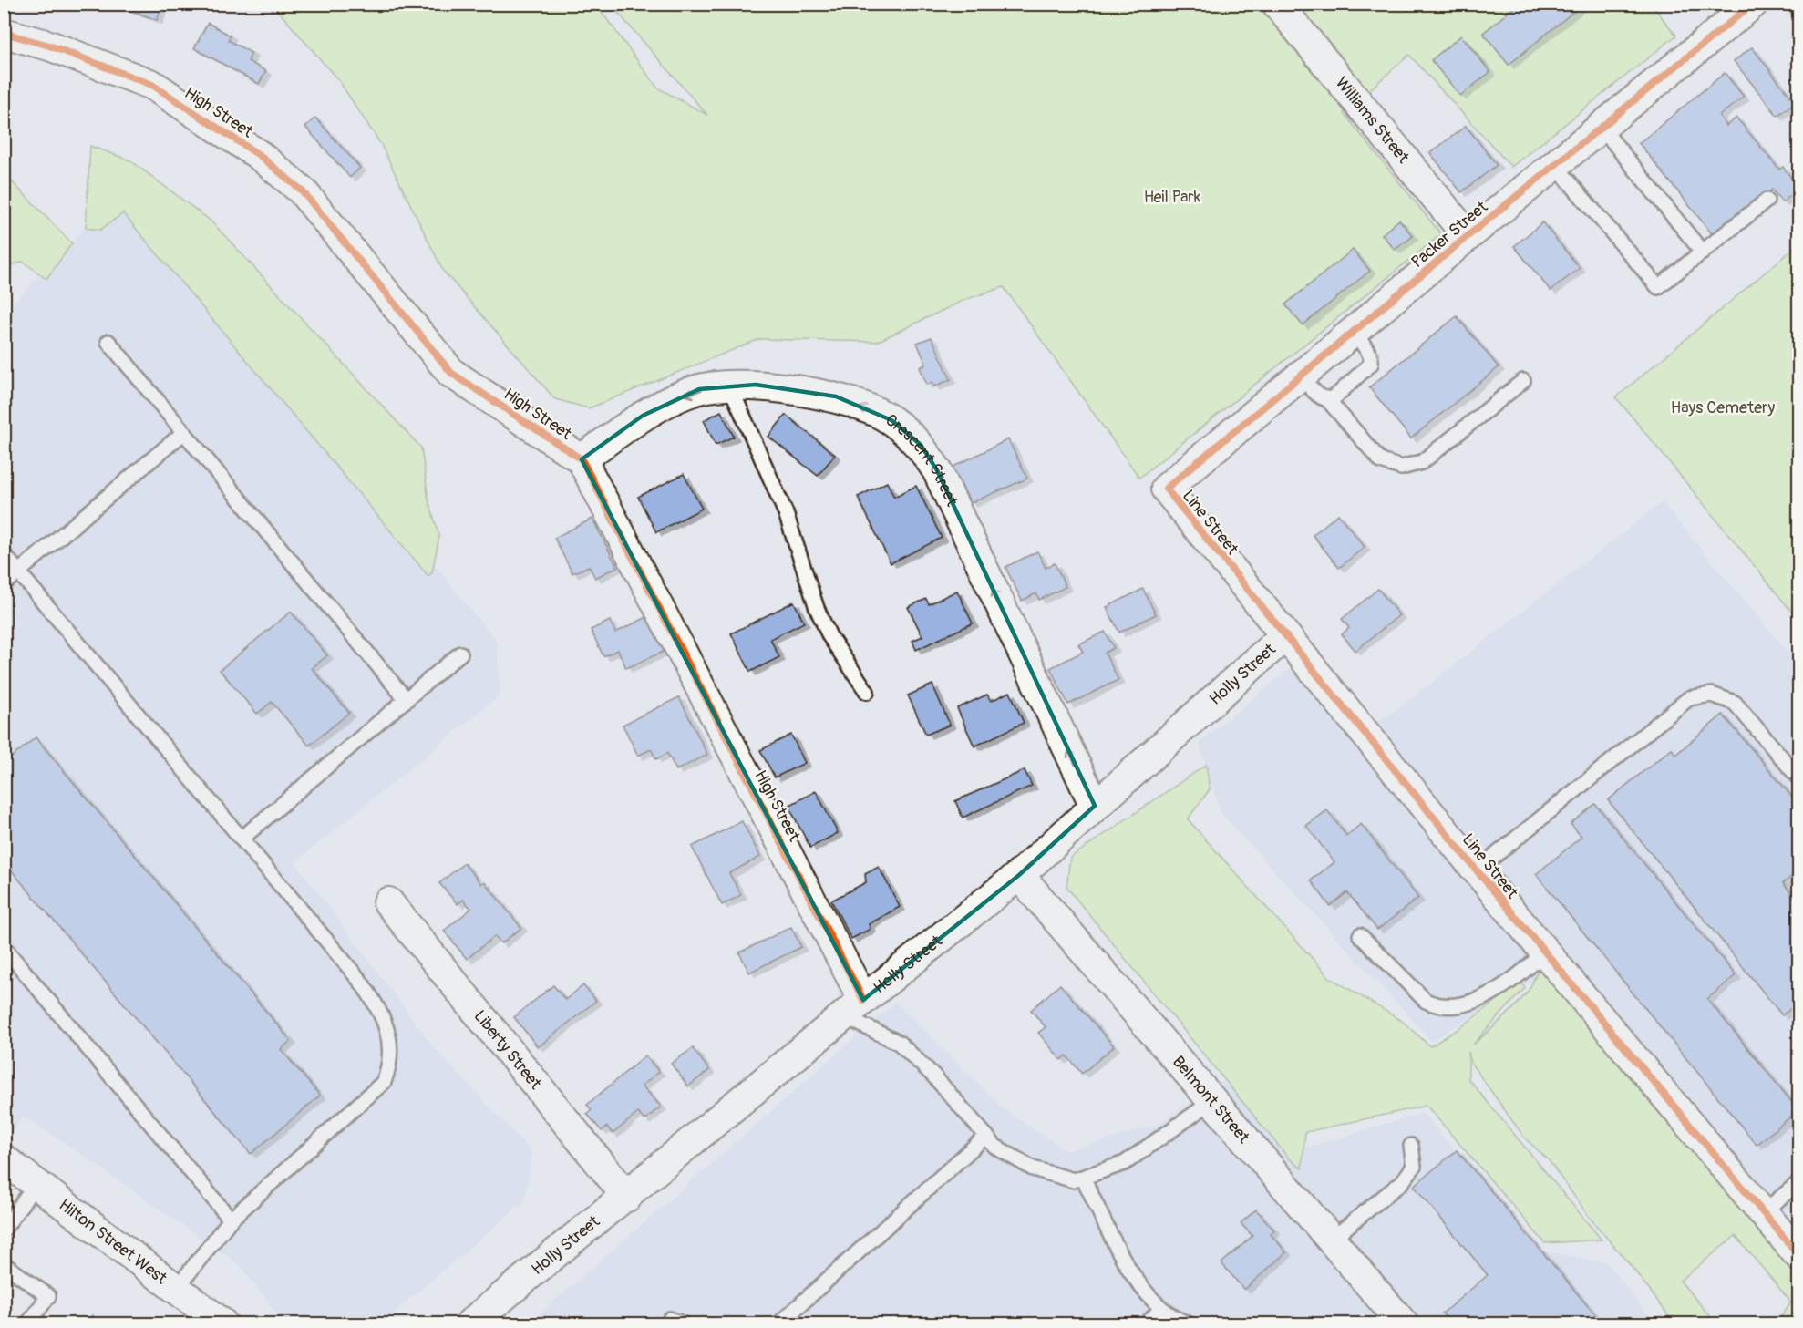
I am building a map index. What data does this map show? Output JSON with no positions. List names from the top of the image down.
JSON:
{
  "streets": {
    "street": [
      "High Street",
      "Williams Street",
      "Packer Street",
      "Crescent Street",
      "Line Street",
      "Holly Street",
      "Liberty Street",
      "Belmont Street",
      "Hilton Street West"
    ]
  },
  "crossings": [
    ["High Street", "Crescent Street"],
    ["High Street", "Holly Street"],
    ["Williams Street", "Packer Street"],
    ["Packer Street", "Line Street"],
    ["Crescent Street", "Holly Street"],
    ["Line Street", "Holly Street"],
    ["Holly Street", "Liberty Street"],
    ["Holly Street", "Belmont Street"]
  ],
  "parks": ["Heil Park", "Hays Cemetery"]
}
